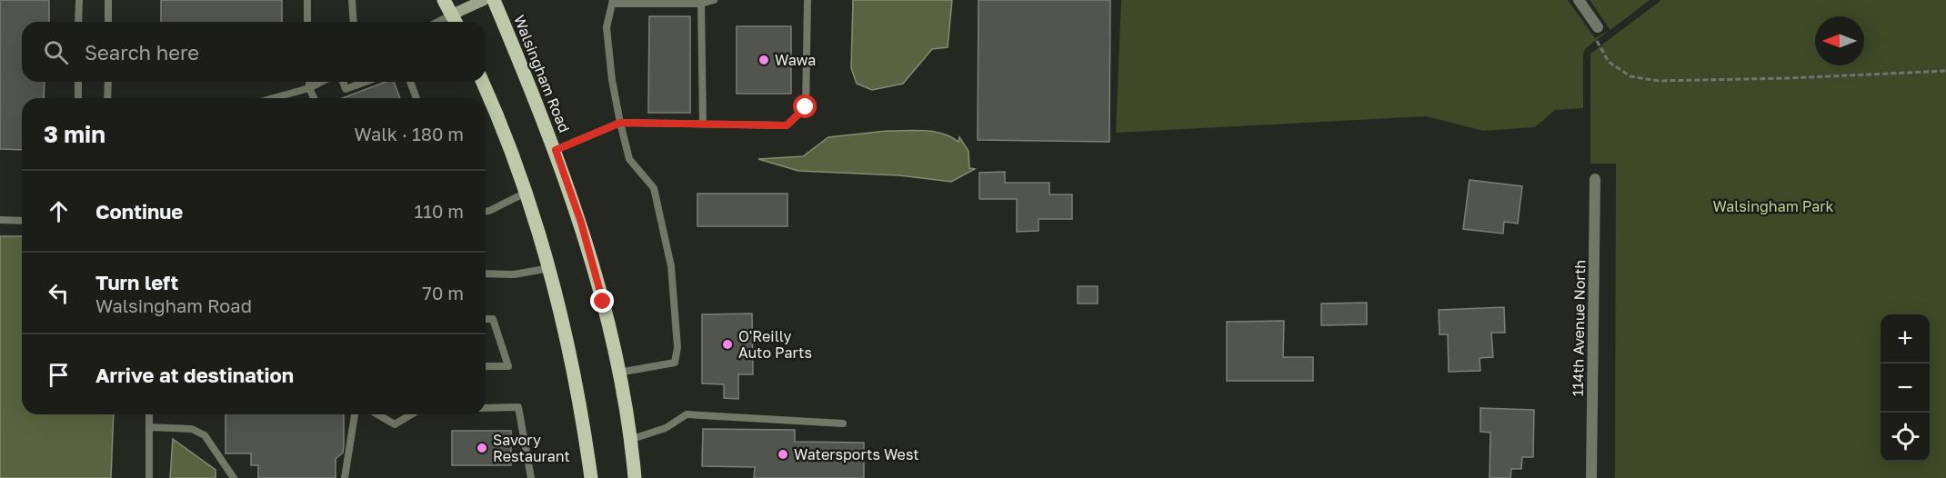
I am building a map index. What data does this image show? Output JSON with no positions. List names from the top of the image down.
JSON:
{
  "streets": {
    "main road": ["Walsingham Road"],
    "street": ["114th Avenue North"]
  },
  "parks": ["Walsingham Park"],
  "places": [
    "Wawa",
    "O'Reilly Auto Parts",
    "Savory Restaurant",
    "Watersports West"
  ],
  "north": "left",
  "page": {
    "search": "Search here",
    "heading": ["3 min", "Walk · 180 m"],
    "list": [
      ["Continue", "110 m"],
      ["Turn left", "Walsingham Road", "70 m"],
      "Arrive at destination"
    ],
    "map_buttons": ["+", "−"]
  }
}
